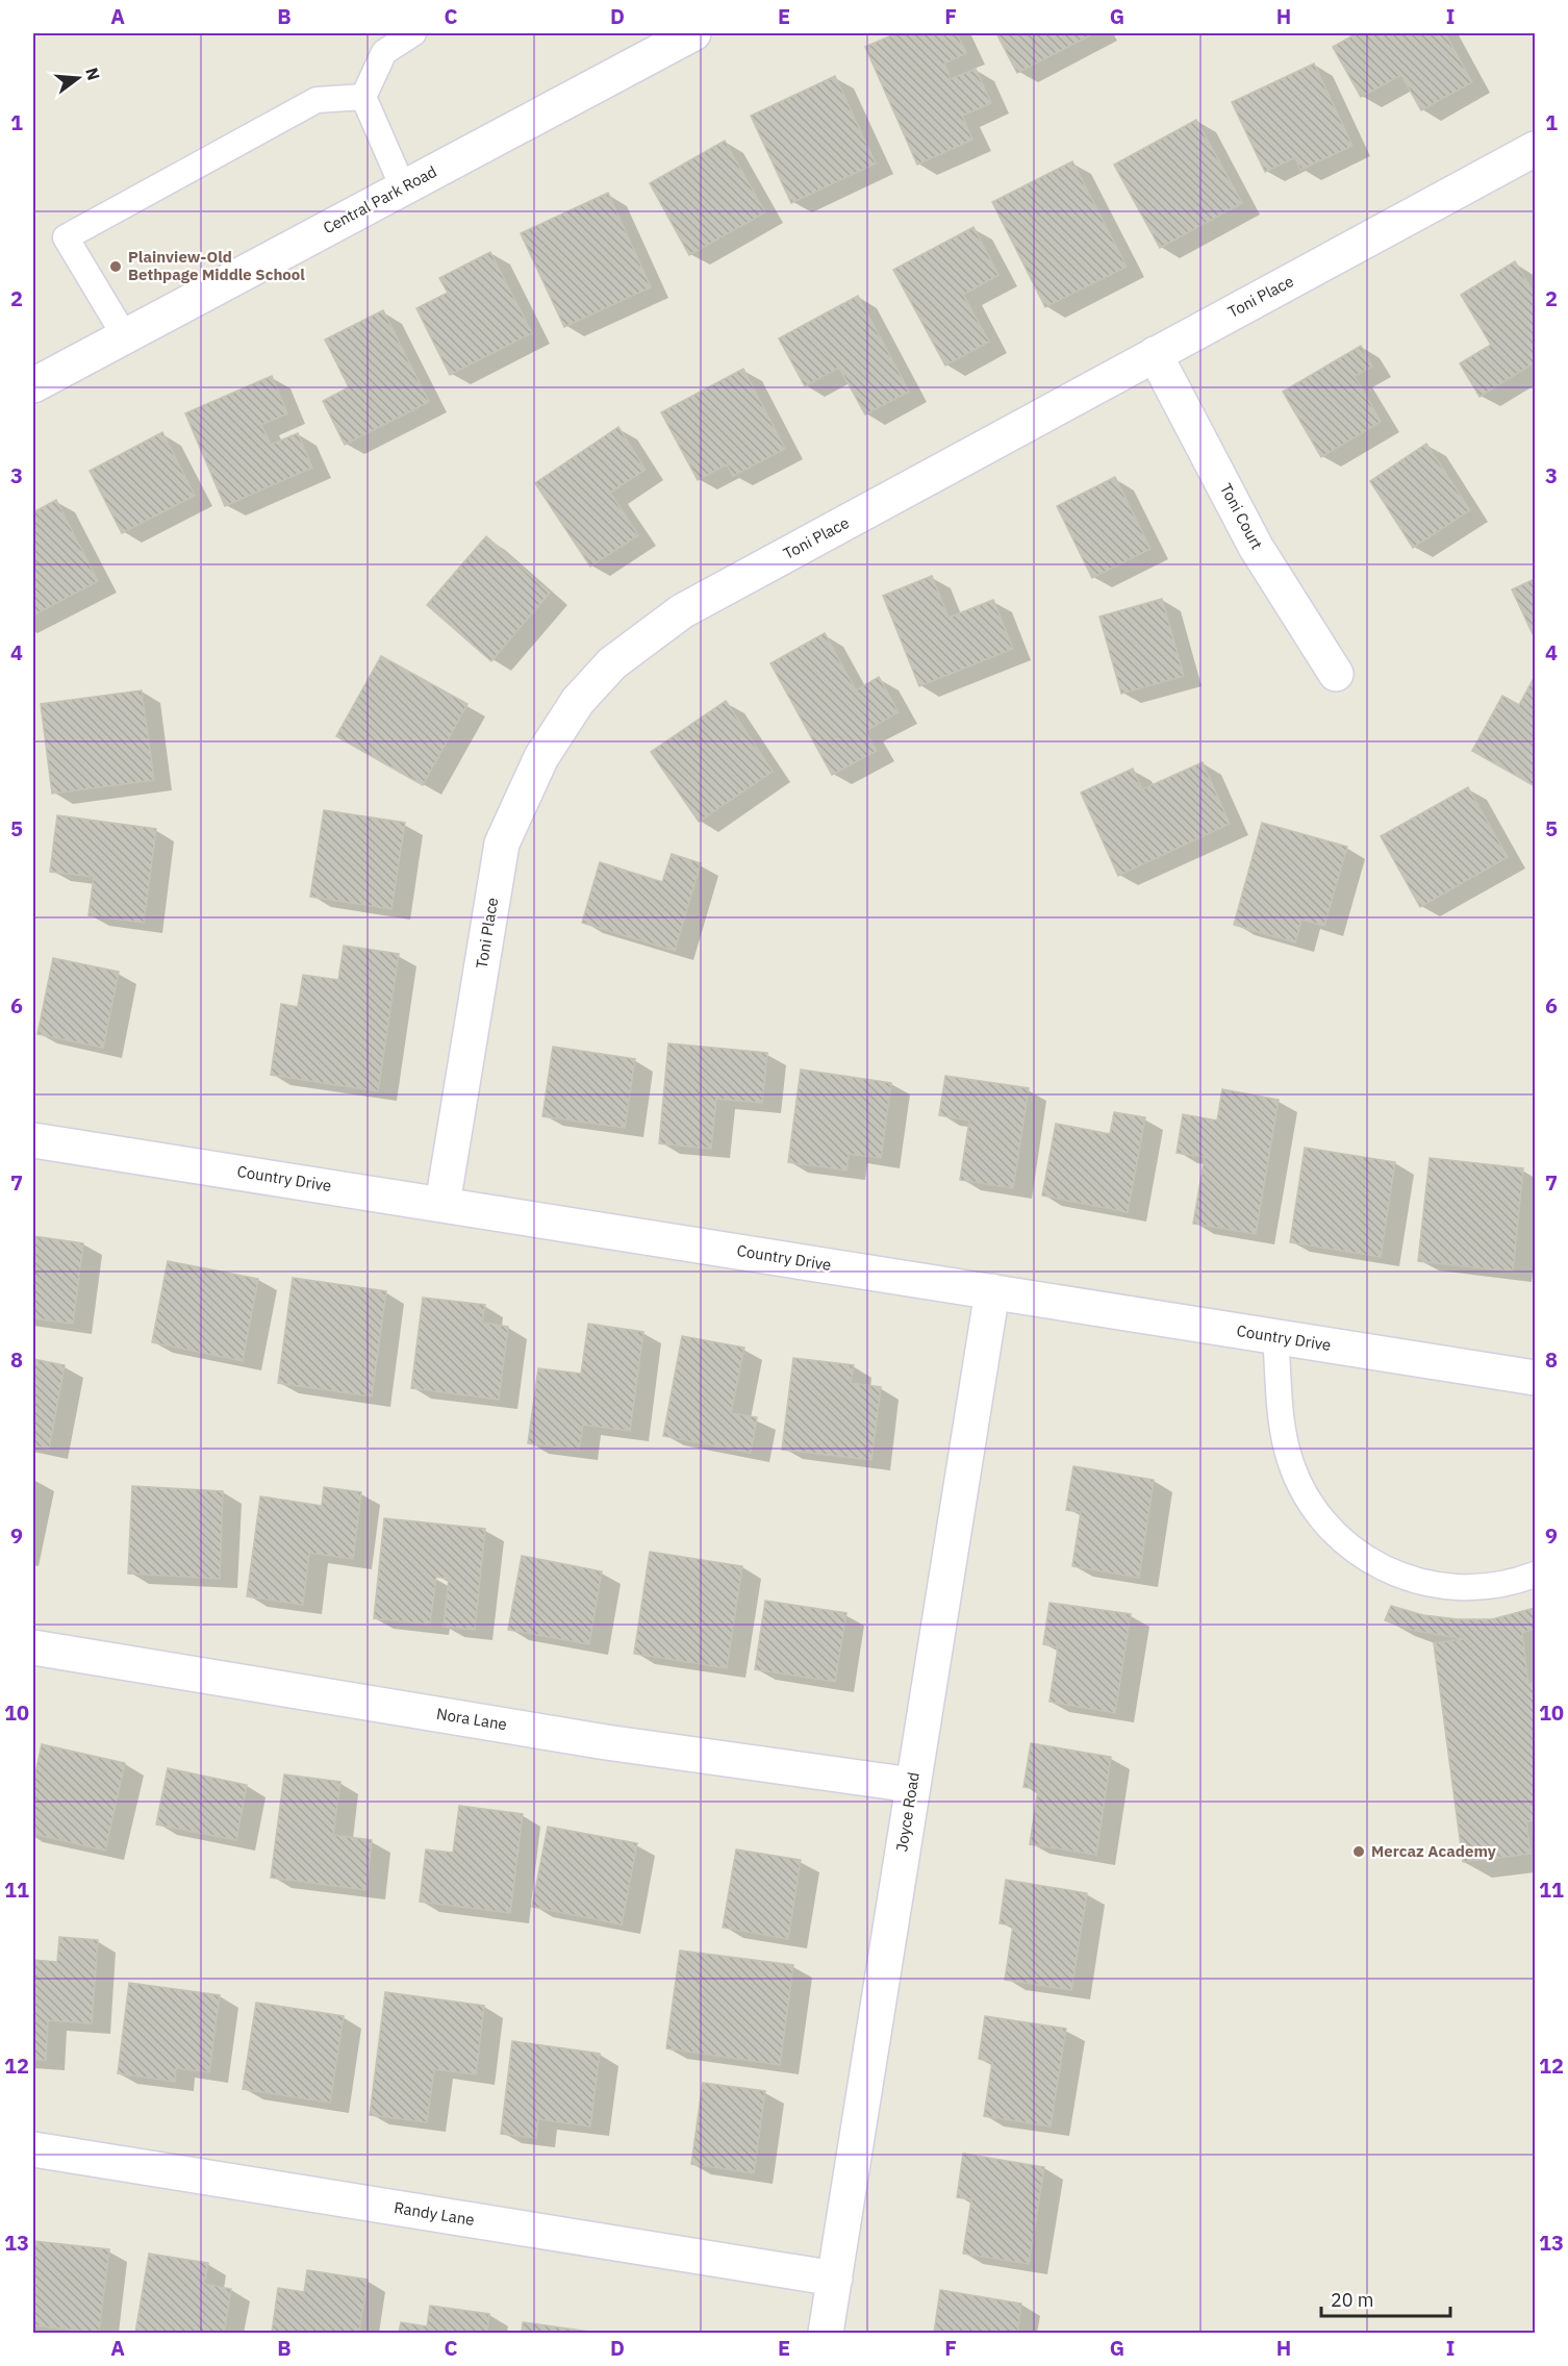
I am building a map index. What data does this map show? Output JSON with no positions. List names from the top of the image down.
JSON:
{
  "streets": {
    "street": [
      "Central Park Road",
      "Toni Place",
      "Toni Court",
      "Country Drive",
      "Nora Lane",
      "Joyce Road",
      "Randy Lane"
    ]
  },
  "crossings": [
    ["Toni Place", "Toni Court"],
    ["Toni Place", "Country Drive"],
    ["Country Drive", "Joyce Road"],
    ["Nora Lane", "Joyce Road"],
    ["Joyce Road", "Randy Lane"]
  ],
  "places": ["Plainview-Old Bethpage Middle School", "Mercaz Academy"],
  "scale_bar": "20 m",
  "north": "right",
  "grid": {
    "columns": [
      "A",
      "B",
      "C",
      "D",
      "E",
      "F",
      "G",
      "H",
      "I"
    ],
    "rows": [
      "1",
      "2",
      "3",
      "4",
      "5",
      "6",
      "7",
      "8",
      "9",
      "10",
      "11",
      "12",
      "13"
    ]
  }
}
